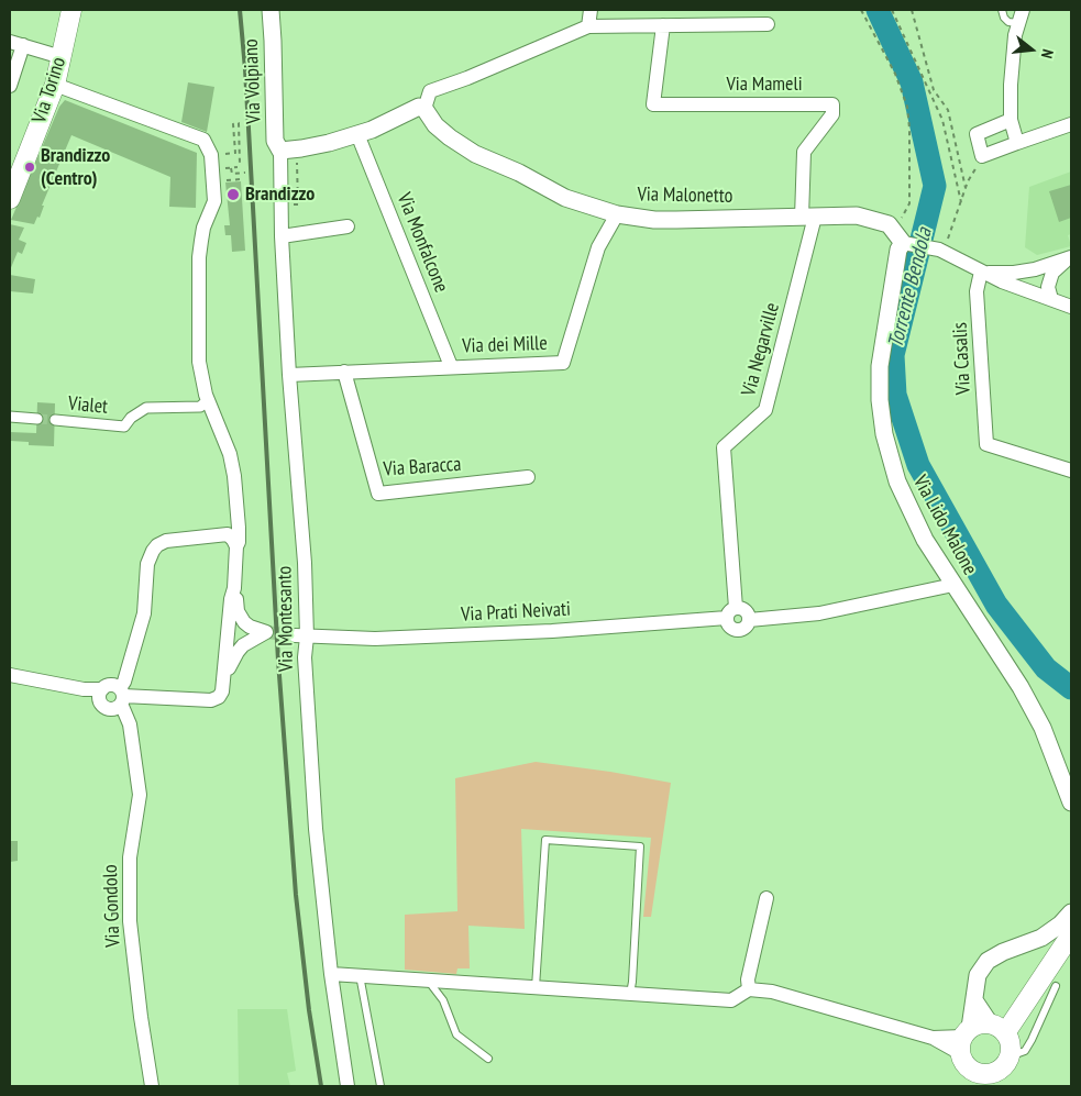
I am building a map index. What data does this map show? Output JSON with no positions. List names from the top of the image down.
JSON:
{
  "streets": {
    "main road": ["Via Torino"],
    "street": [
      "Via Volpiano",
      "Via Mameli",
      "Via Malonetto",
      "Via Monfalcone",
      "Via dei Mille",
      "Via Negarville",
      "Via Casalis",
      "Vialet",
      "Via Baracca",
      "Via Lido Malone",
      "Via Prati Neivati",
      "Via Montesanto",
      "Via Gondolo"
    ]
  },
  "crossings": [
    ["Via Volpiano", "Via Montesanto"],
    ["Via Mameli", "Via Malonetto"],
    ["Via Mameli", "Via Negarville"],
    ["Via Malonetto", "Via dei Mille"],
    ["Via Malonetto", "Via Negarville"],
    ["Via Malonetto", "Via Casalis"],
    ["Via Malonetto", "Via Lido Malone"],
    ["Via Monfalcone", "Via dei Mille"],
    ["Via dei Mille", "Via Baracca"],
    ["Via dei Mille", "Via Montesanto"],
    ["Via Negarville", "Via Prati Neivati"],
    ["Via Prati Neivati", "Via Montesanto"]
  ],
  "water": ["Torrente Bendola"],
  "places": ["Brandizzo (Centro)", "Brandizzo"],
  "north": "right"
}
